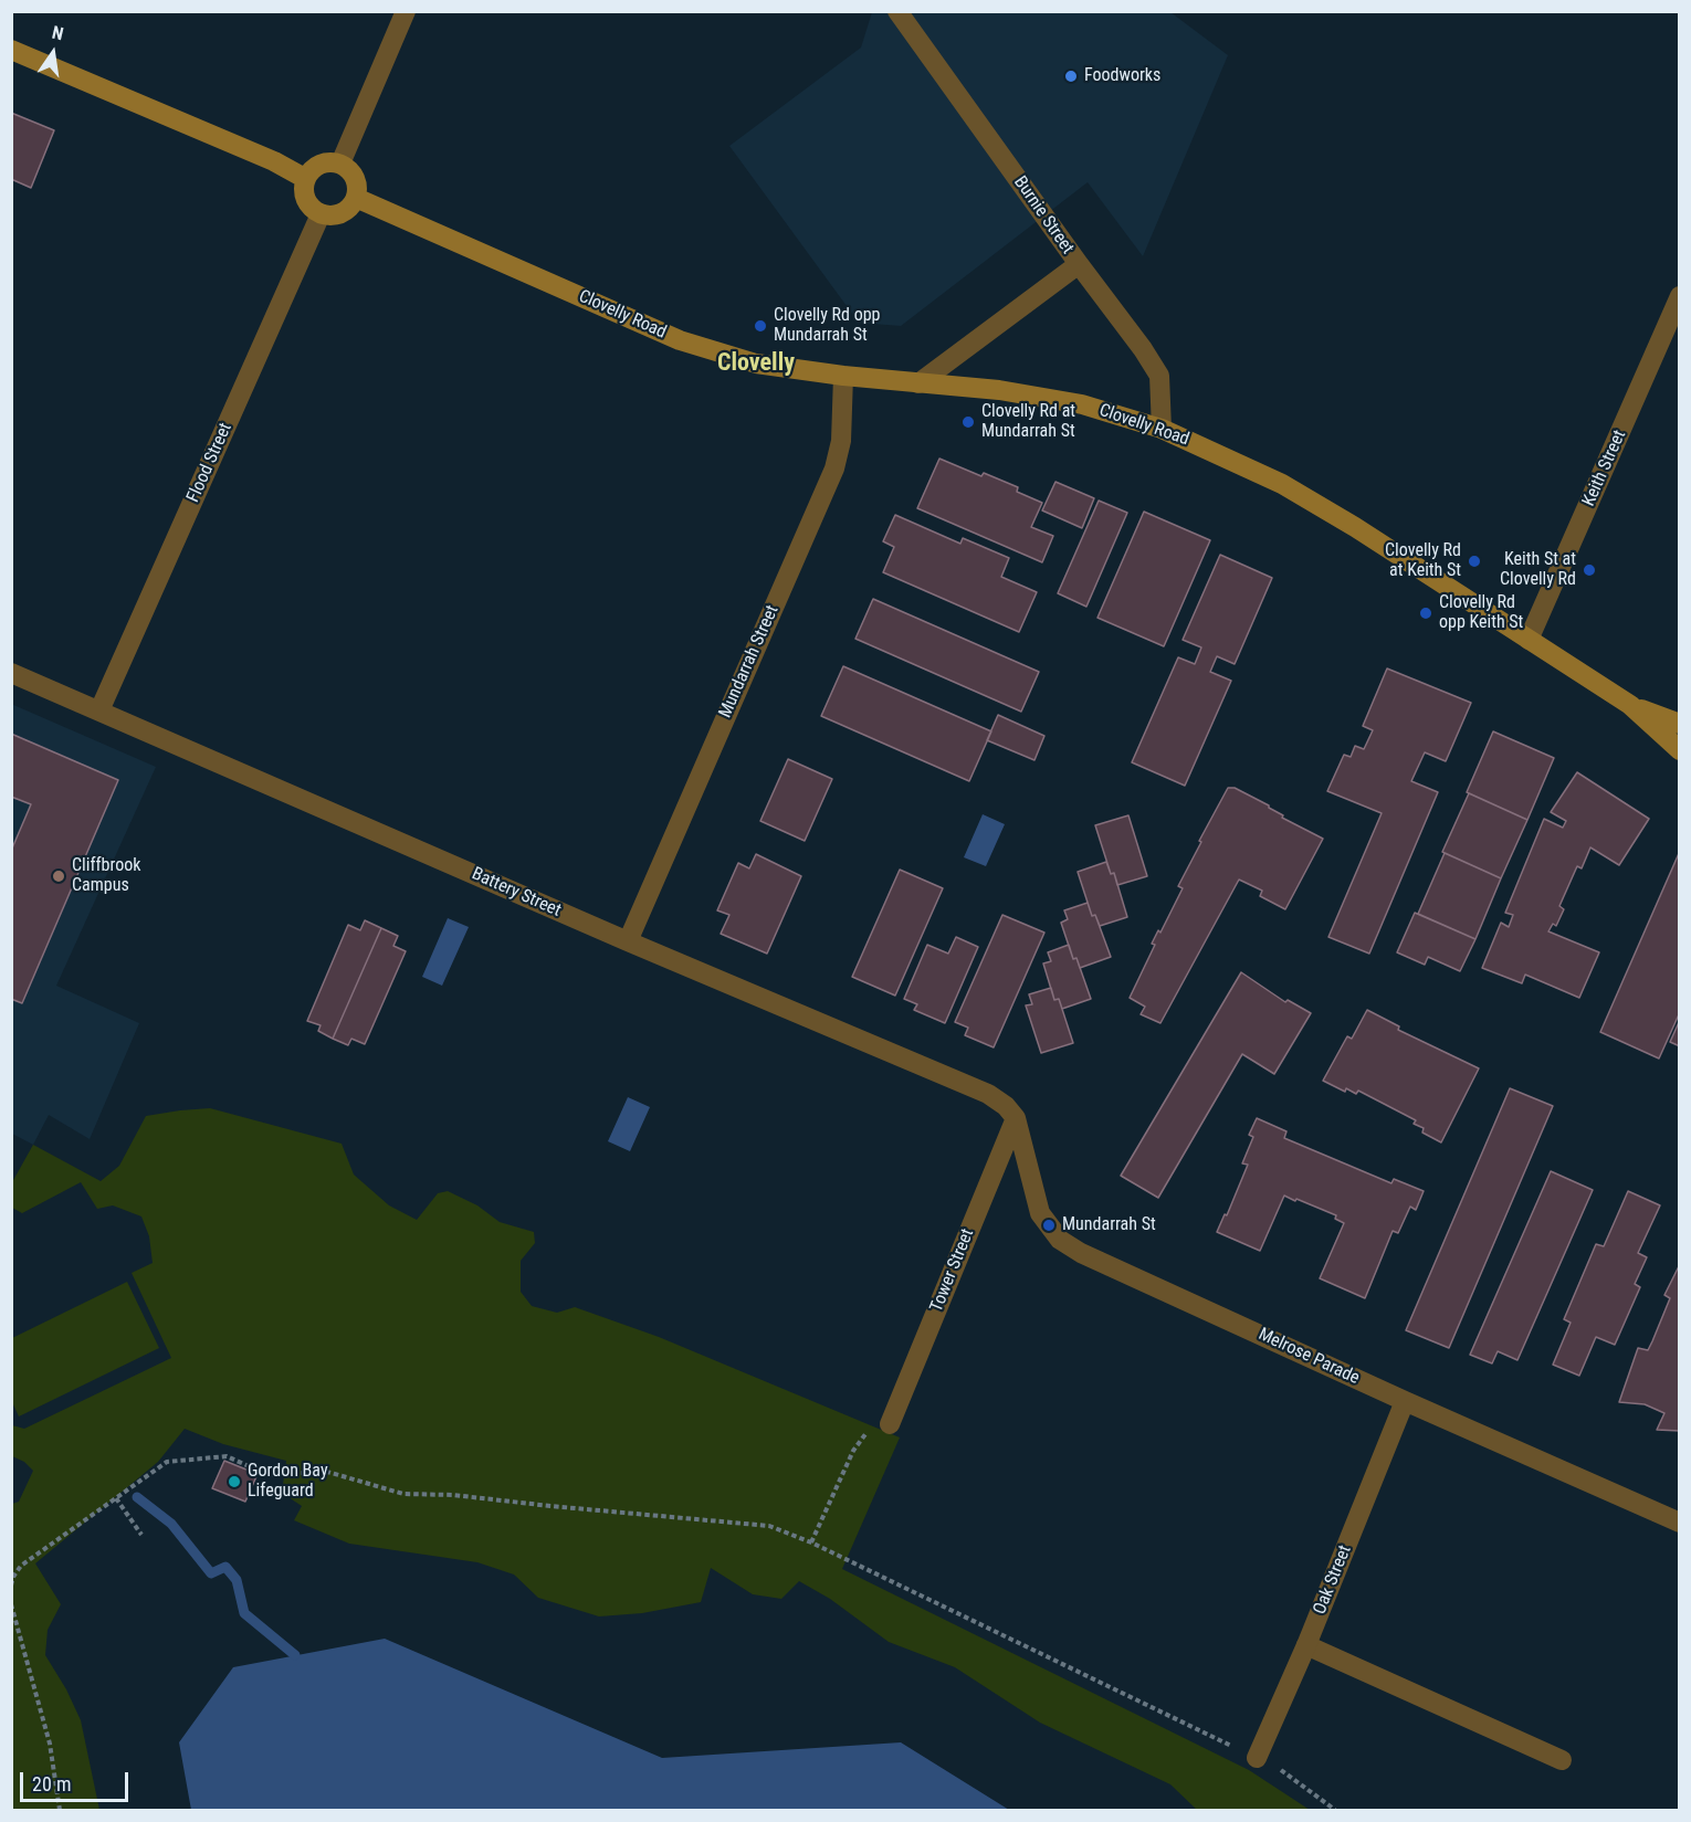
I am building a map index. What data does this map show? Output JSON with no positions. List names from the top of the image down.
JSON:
{
  "streets": {
    "street": [
      "Burnie Street",
      "Clovelly Road",
      "Flood Street",
      "Keith Street",
      "Mundarrah Street",
      "Battery Street",
      "Tower Street",
      "Melrose Parade",
      "Oak Street"
    ]
  },
  "crossings": [
    ["Burnie Street", "Clovelly Road"],
    ["Clovelly Road", "Flood Street"],
    ["Clovelly Road", "Keith Street"],
    ["Clovelly Road", "Mundarrah Street"],
    ["Flood Street", "Battery Street"],
    ["Mundarrah Street", "Battery Street"],
    ["Battery Street", "Tower Street"],
    ["Battery Street", "Melrose Parade"],
    ["Tower Street", "Melrose Parade"],
    ["Melrose Parade", "Oak Street"]
  ],
  "districts": ["Clovelly"],
  "places": [
    "Foodworks",
    "Clovelly Rd opp Mundarrah St",
    "Clovelly Rd at Mundarrah St",
    "Clovelly Rd at Keith St",
    "Keith St at Clovelly Rd",
    "Clovelly Rd opp Keith St",
    "Cliffbrook Campus",
    "Mundarrah St",
    "Gordon Bay Lifeguard"
  ],
  "scale_bar": "20 m",
  "north": "top"
}
